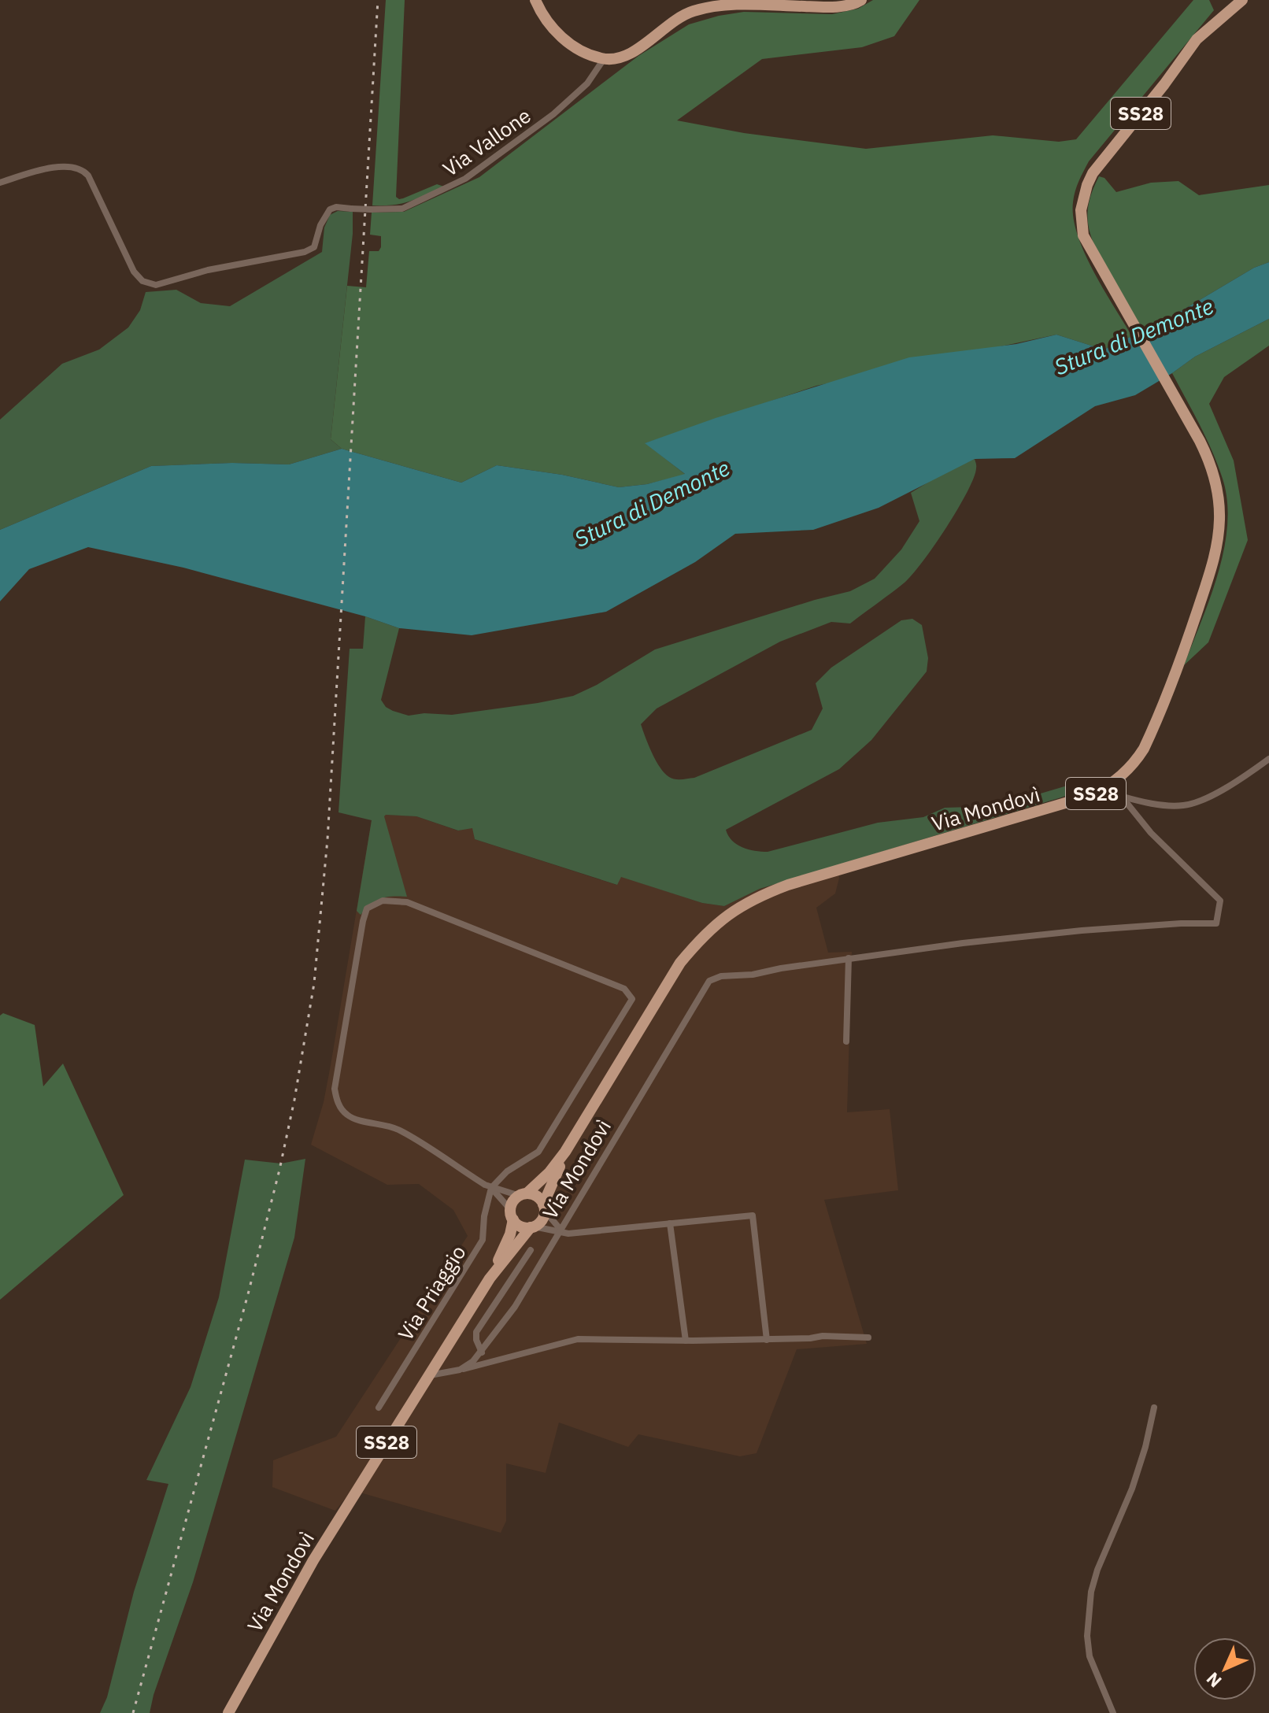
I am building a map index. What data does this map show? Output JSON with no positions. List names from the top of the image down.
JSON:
{
  "streets": {
    "main road": ["SS28", "Via Mondovì"],
    "street": ["Via Vallone", "Via Priaggio"]
  },
  "crossings": [
    ["SS28", "Via Mondovì"]
  ],
  "water": ["Stura di Demonte"],
  "north": "bottom left"
}
